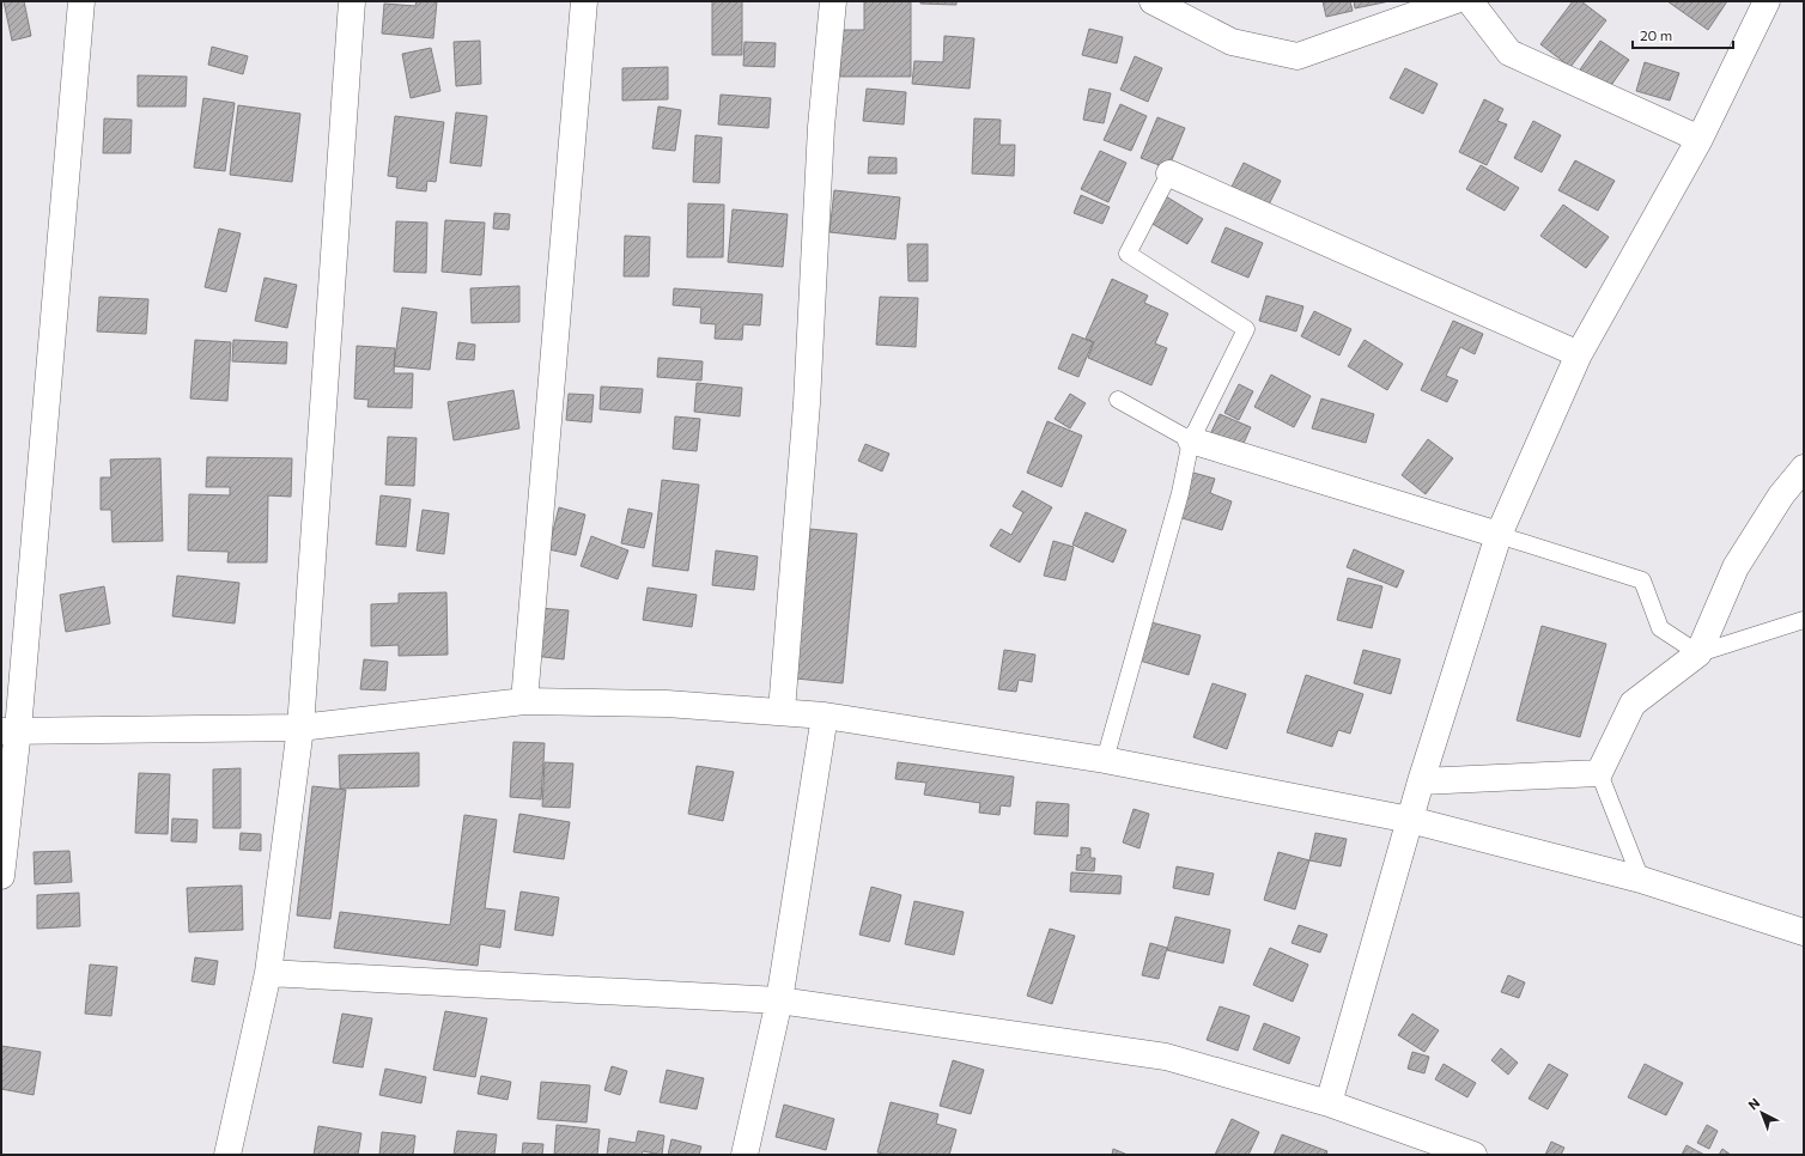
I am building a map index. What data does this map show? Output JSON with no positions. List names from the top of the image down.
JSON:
{
  "scale_bar": "20 m",
  "north": "top left"
}
